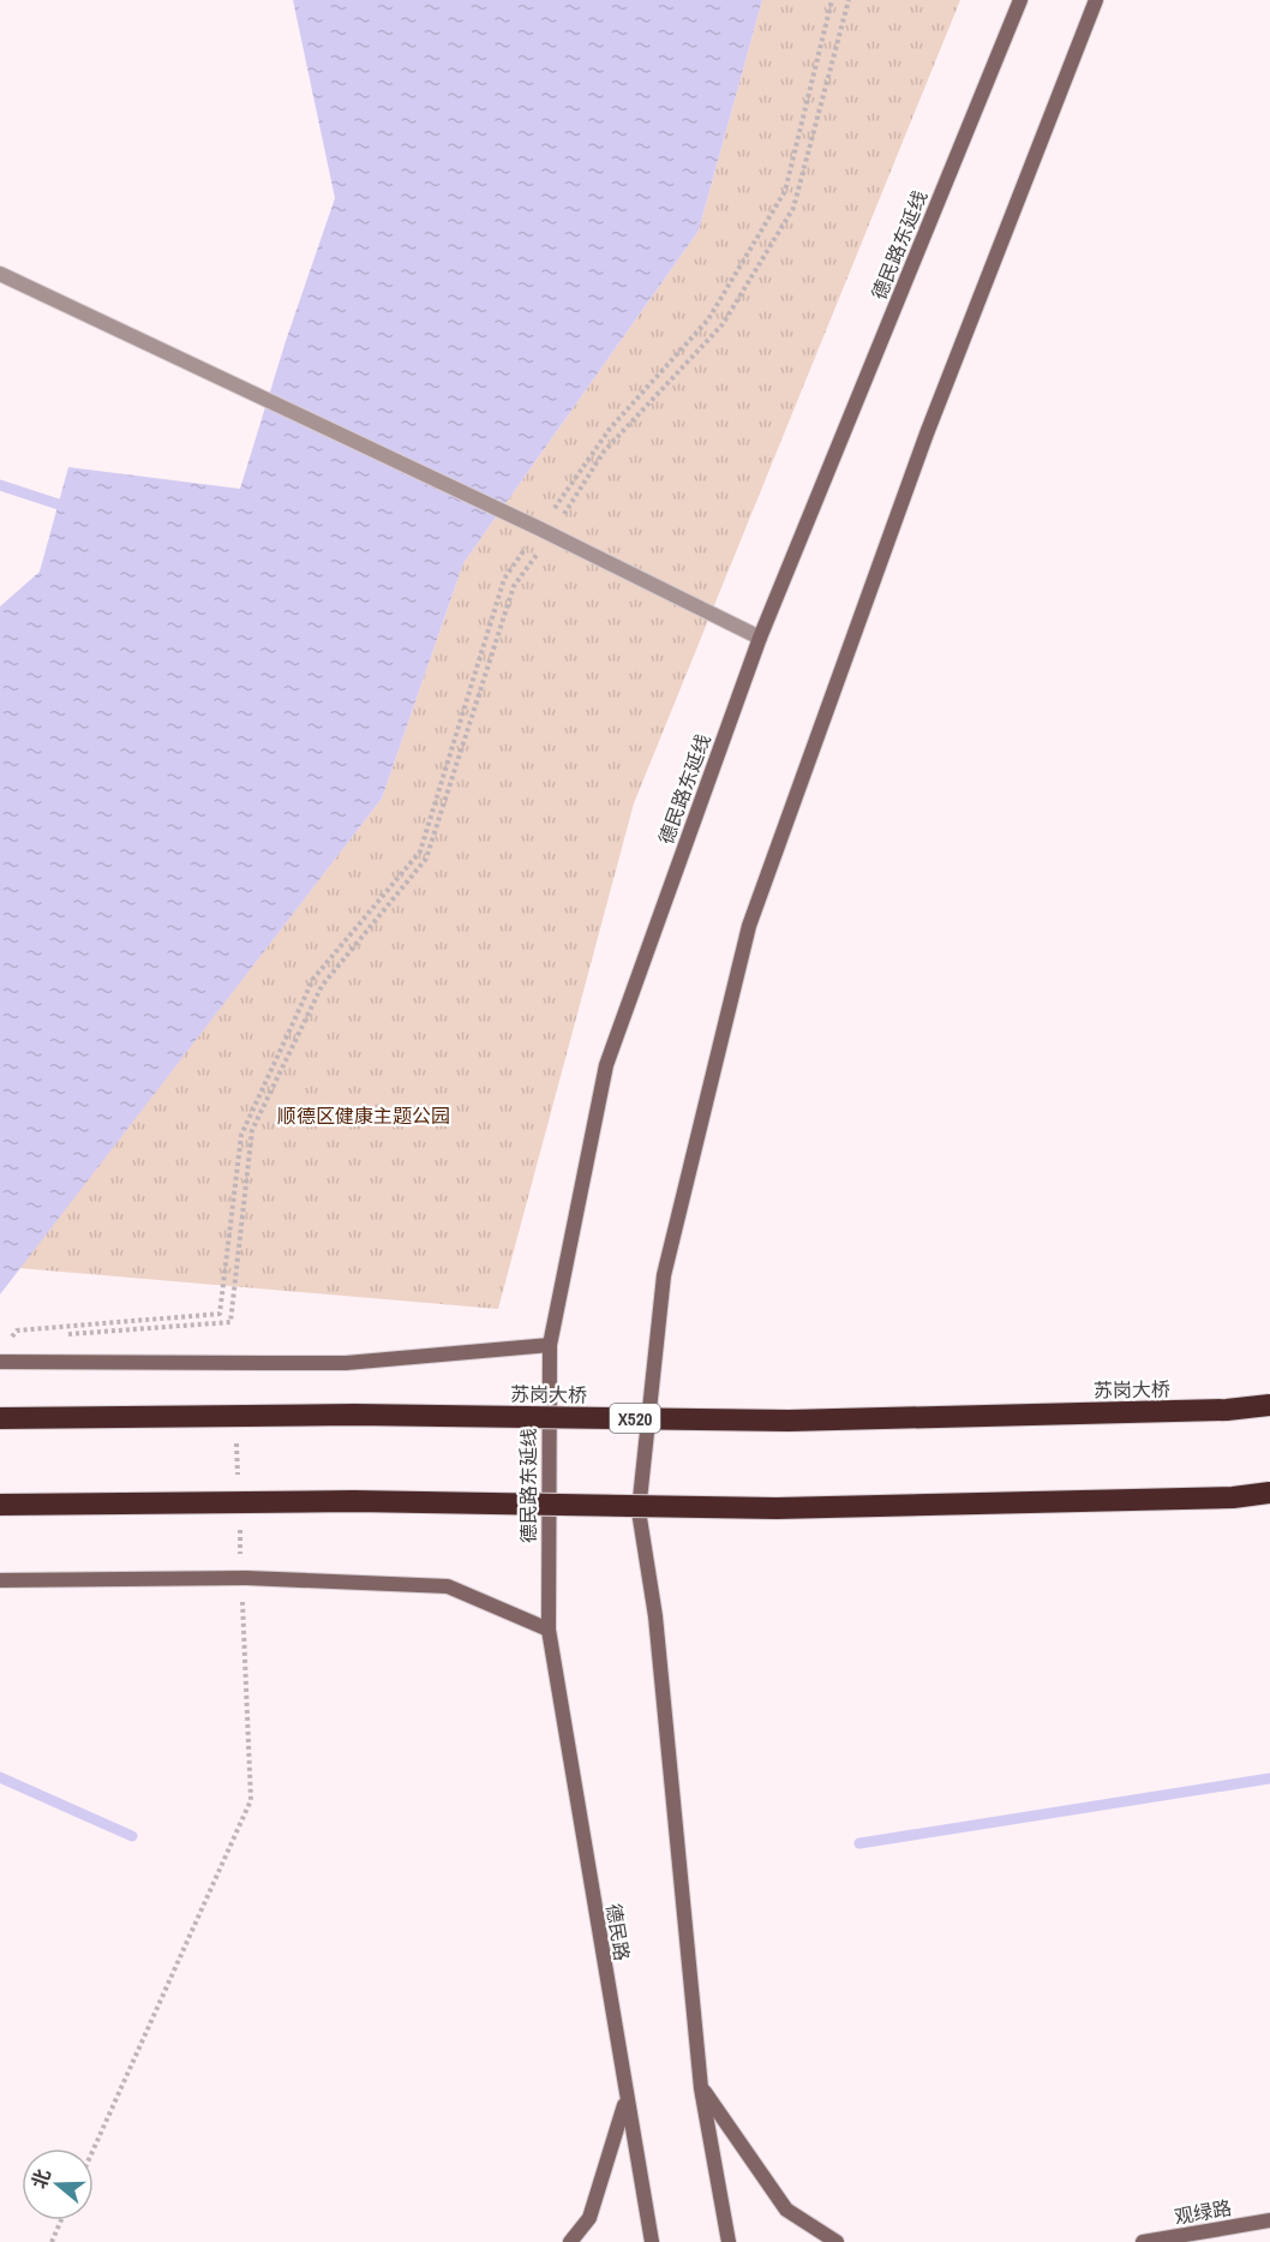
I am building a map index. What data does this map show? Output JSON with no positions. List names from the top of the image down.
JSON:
{
  "streets": {
    "highway": ["苏岗大桥", "X520"],
    "main road": ["德民路东延线", "德民路", "观绿路"]
  },
  "crossings": [
    ["德民路东延线", "德民路"]
  ],
  "parks": ["顺德区健康主题公园"],
  "north": "left"
}
